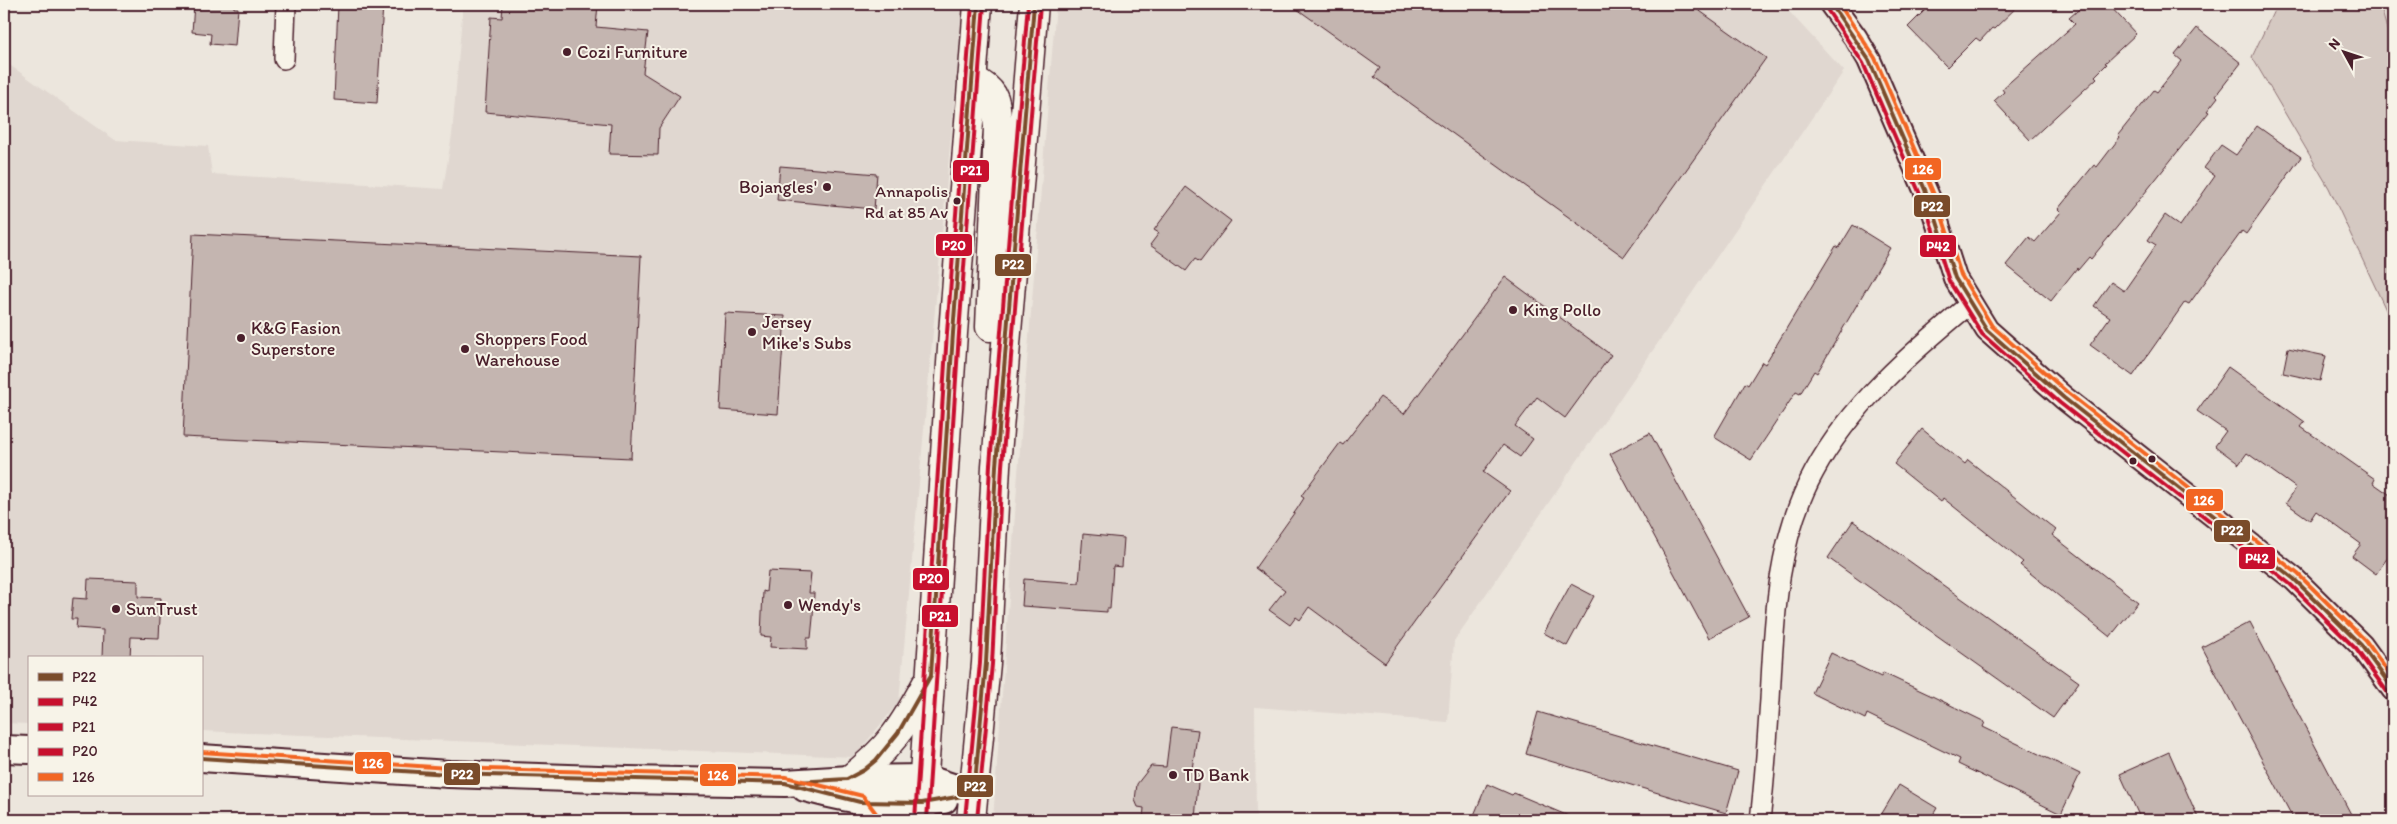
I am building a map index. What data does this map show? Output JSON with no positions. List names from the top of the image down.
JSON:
{
  "places": [
    "Cozi Furniture",
    "Bojangles'",
    "Annapolis Rd at 85 Av",
    "King Pollo",
    "Jersey Mike's Subs",
    "K&G Fasion Superstore",
    "Shoppers Food Warehouse",
    "Wendy's",
    "SunTrust",
    "TD Bank"
  ],
  "lines": [
    "transit line P22",
    "transit line P21",
    "transit line P20",
    "transit line 126",
    "transit line P42"
  ],
  "legend": [
    "P22",
    "P42",
    "P21",
    "P20",
    "126"
  ],
  "north": "top left"
}
